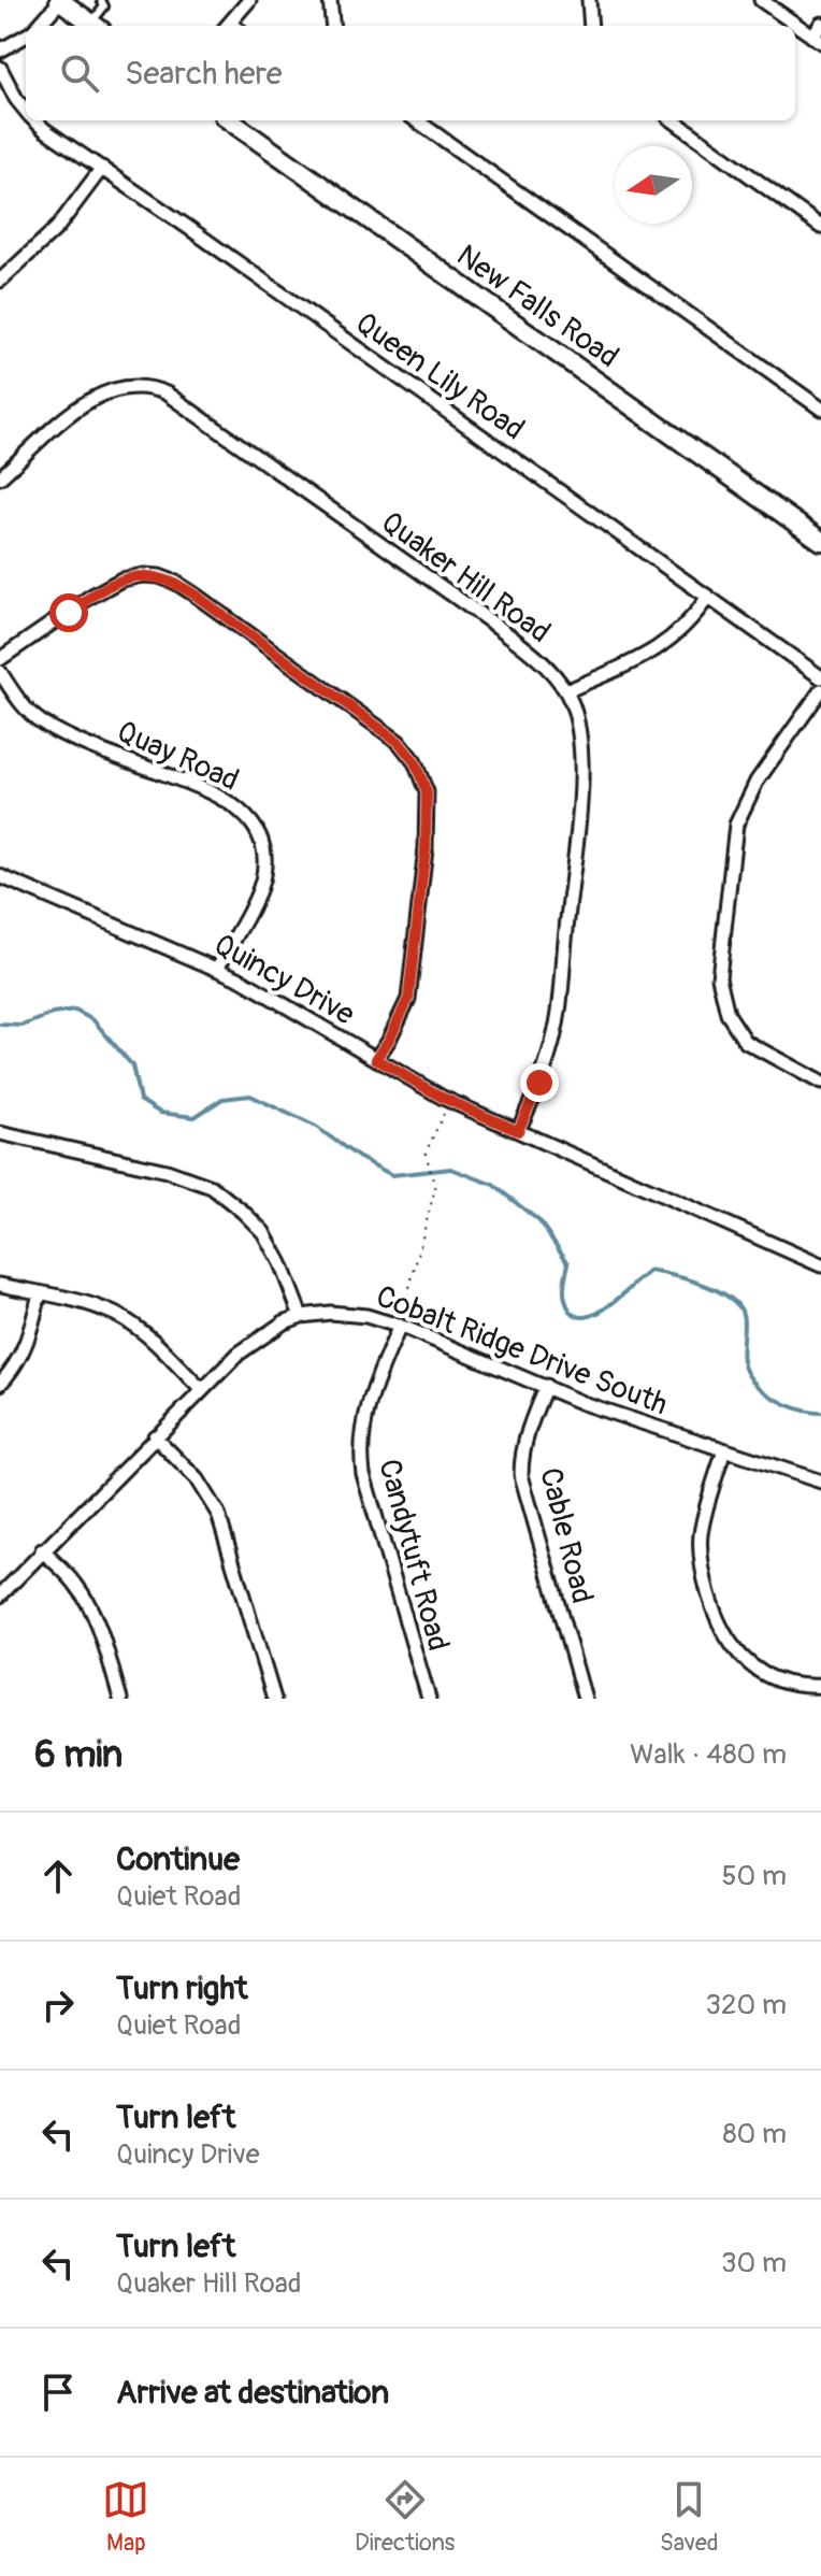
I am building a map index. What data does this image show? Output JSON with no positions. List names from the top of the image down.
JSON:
{
  "streets": {
    "main road": ["New Falls Road"],
    "street": [
      "Queen Lily Road",
      "Quaker Hill Road",
      "Quay Road",
      "Quincy Drive",
      "Cobalt Ridge Drive South",
      "Cable Road",
      "Candytuft Road"
    ]
  },
  "crossings": [
    ["Quaker Hill Road", "Quincy Drive"],
    ["Quay Road", "Quincy Drive"],
    ["Cobalt Ridge Drive South", "Cable Road"],
    ["Cobalt Ridge Drive South", "Candytuft Road"]
  ],
  "north": "left",
  "page": {
    "search": "Search here",
    "heading": ["6 min", "Walk · 480 m"],
    "list": [
      ["Continue", "Quiet Road", "50 m"],
      ["Turn right", "Quiet Road", "320 m"],
      ["Turn left", "Quincy Drive", "80 m"],
      ["Turn left", "Quaker Hill Road", "30 m"],
      "Arrive at destination"
    ],
    "nav": ["Map", "Directions", "Saved"]
  }
}
